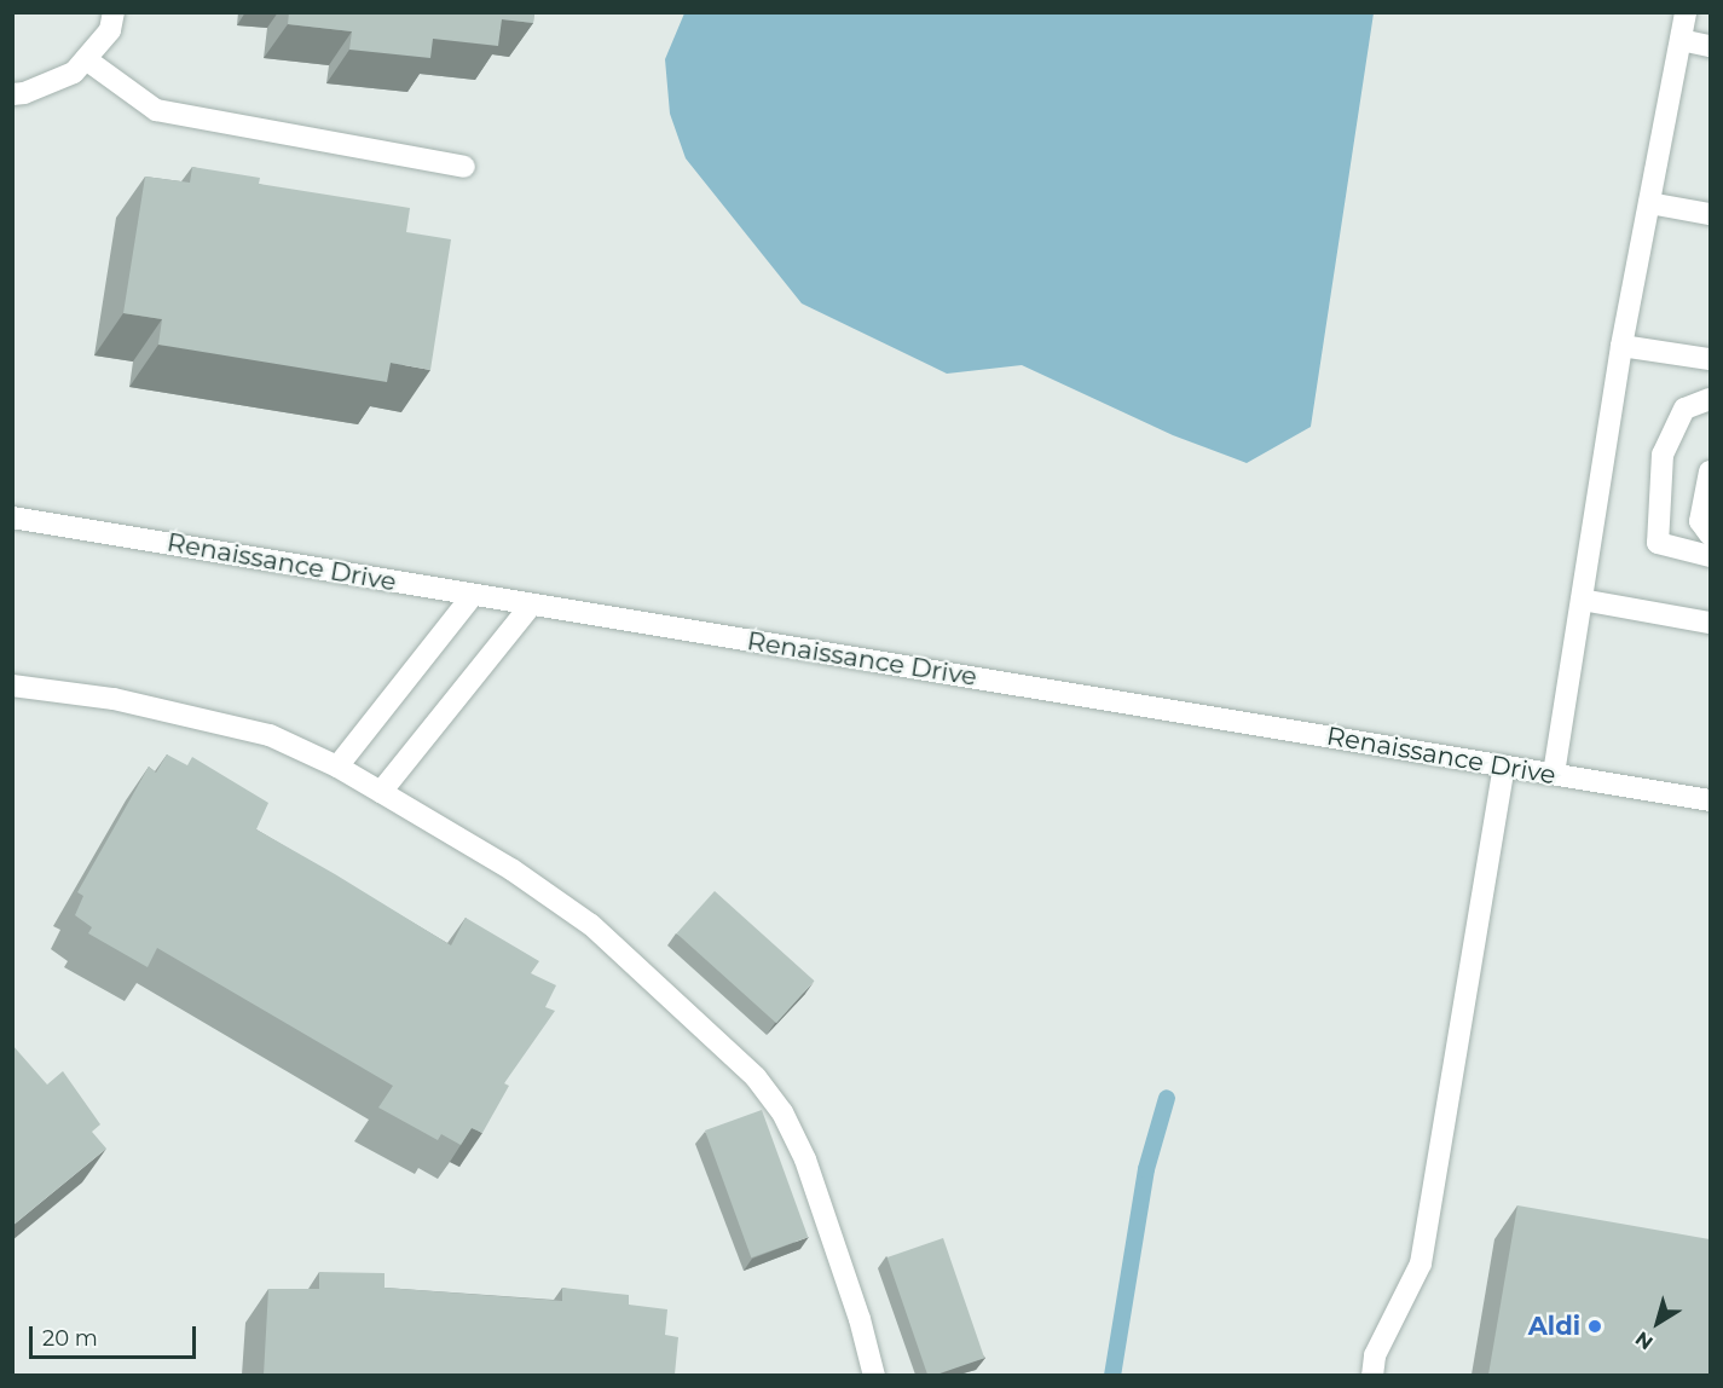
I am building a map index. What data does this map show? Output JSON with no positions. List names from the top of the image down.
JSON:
{
  "streets": {
    "street": ["Renaissance Drive"]
  },
  "places": ["Aldi"],
  "scale_bar": "20 m",
  "north": "bottom left"
}
